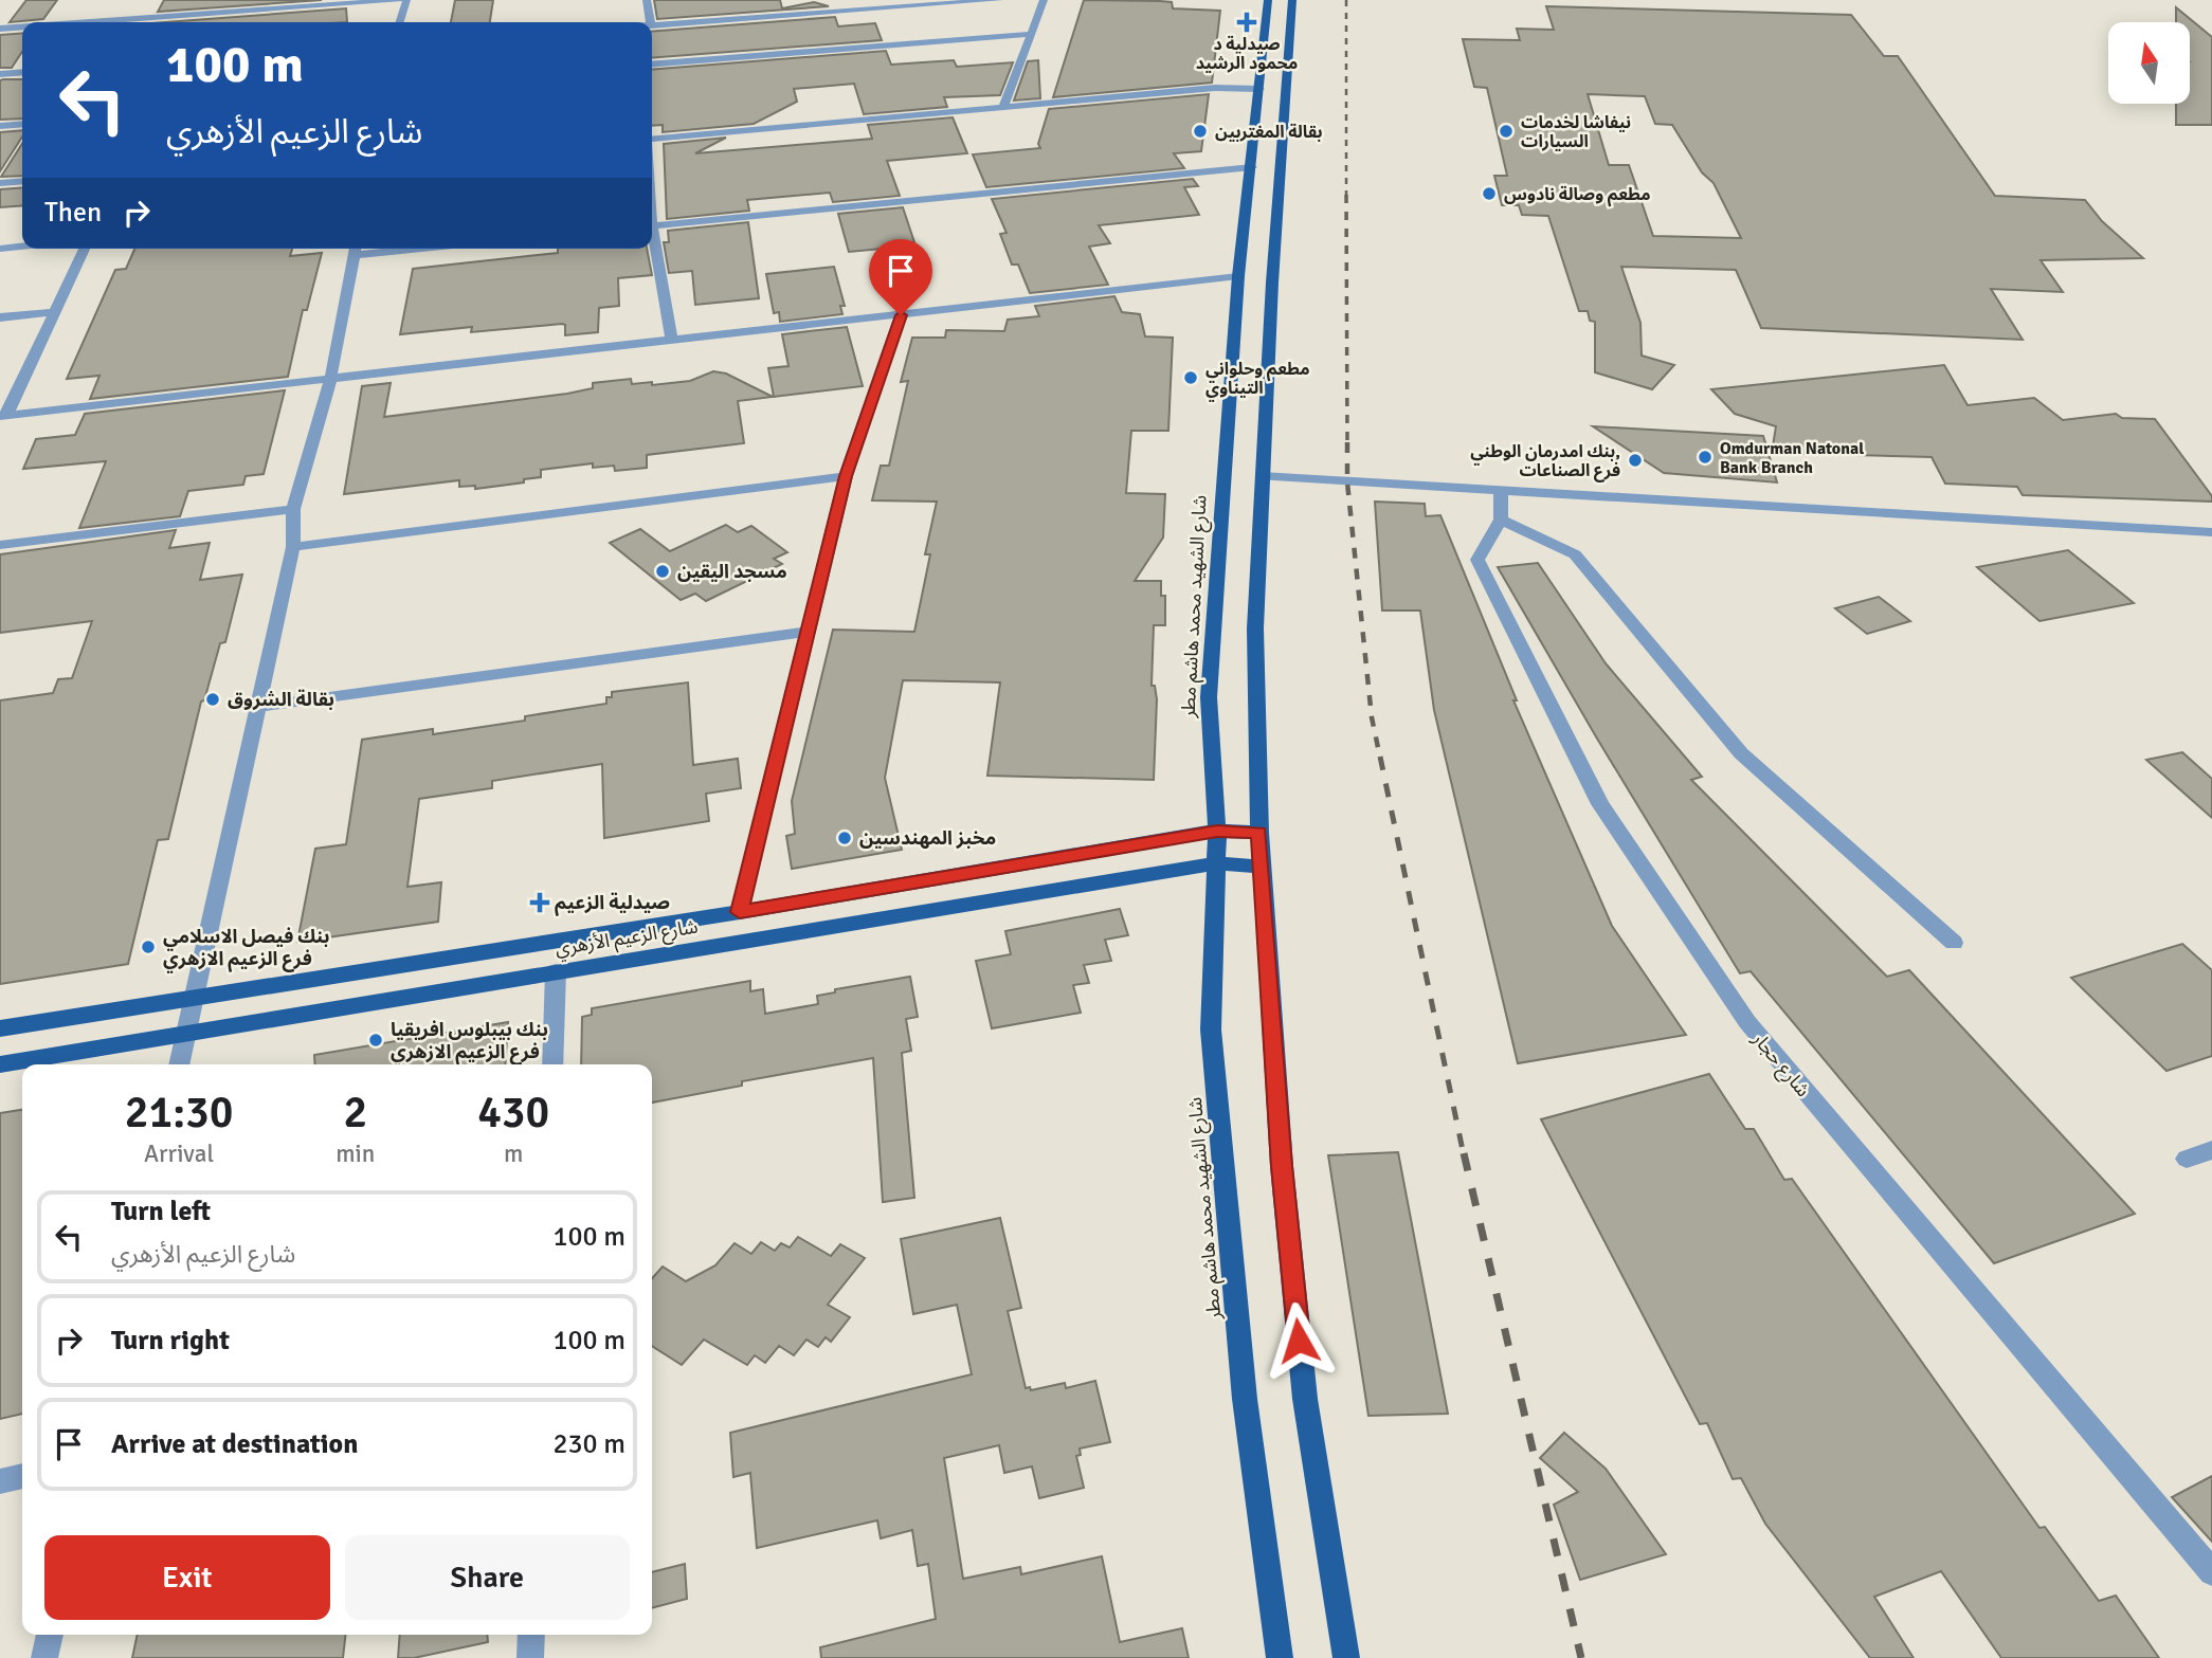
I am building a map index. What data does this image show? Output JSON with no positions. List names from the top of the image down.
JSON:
{
  "streets": {
    "main road": ["شارع الشهيد محمد هاشم مطر", "شارع الزعيم الأزهري"],
    "street": ["شارع حجار"]
  },
  "crossings": [
    ["شارع الشهيد محمد هاشم مطر", "شارع الزعيم الأزهري"]
  ],
  "places": {
    "health": ["صيدلية د محمود الرشيد", "صيدلية الزعيم"],
    "other": [
      "بقالة المغتربين",
      "نيفاشا لخدمات السيارات",
      "مطعم وصالة نادوس",
      "مطعم وحلواني التيناوي",
      "Omdurman Natonal Bank Branch",
      "بنك امدرمان الوطني, فرع الصناعات",
      "مسجد اليقين",
      "بقالة الشروق",
      "مخبز المهندسين",
      "بنك فيصل الاسلامي فرع الزعيم الازهري",
      "بنك بيبلوس افريقيا فرع الزعيم الازهري"
    ]
  },
  "north": "top",
  "page": {
    "turn": ["100 m", "شارع الزعيم الأزهري"],
    "then": "Then",
    "eta": [
      "21:30",
      "Arrival",
      "2",
      "min",
      "430",
      "m"
    ],
    "list": [
      {
        "name": "Turn left",
        "note": "شارع الزعيم الأزهري",
        "value": "100 m"
      },
      {
        "name": "Turn right",
        "value": "100 m"
      },
      {
        "name": "Arrive at destination",
        "value": "230 m"
      }
    ],
    "buttons": ["Exit", "Share"]
  }
}
